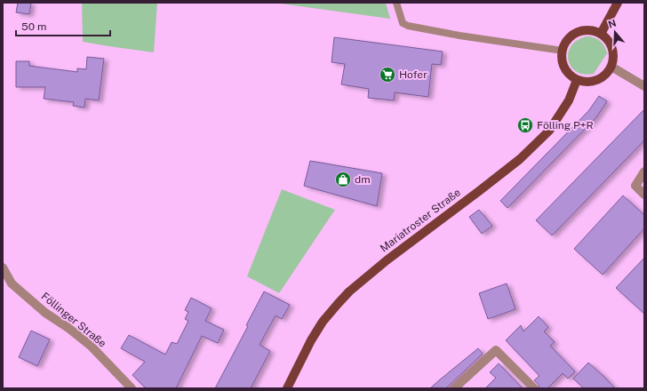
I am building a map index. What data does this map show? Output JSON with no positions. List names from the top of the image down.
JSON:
{
  "streets": {
    "main road": ["Mariatroster Straße"],
    "street": ["Föllinger Straße"]
  },
  "places": {
    "supermarket": ["Hofer"],
    "bus stop": ["Fölling P+R"],
    "shop": ["dm"]
  },
  "scale_bar": "50 m",
  "north": "top"
}
